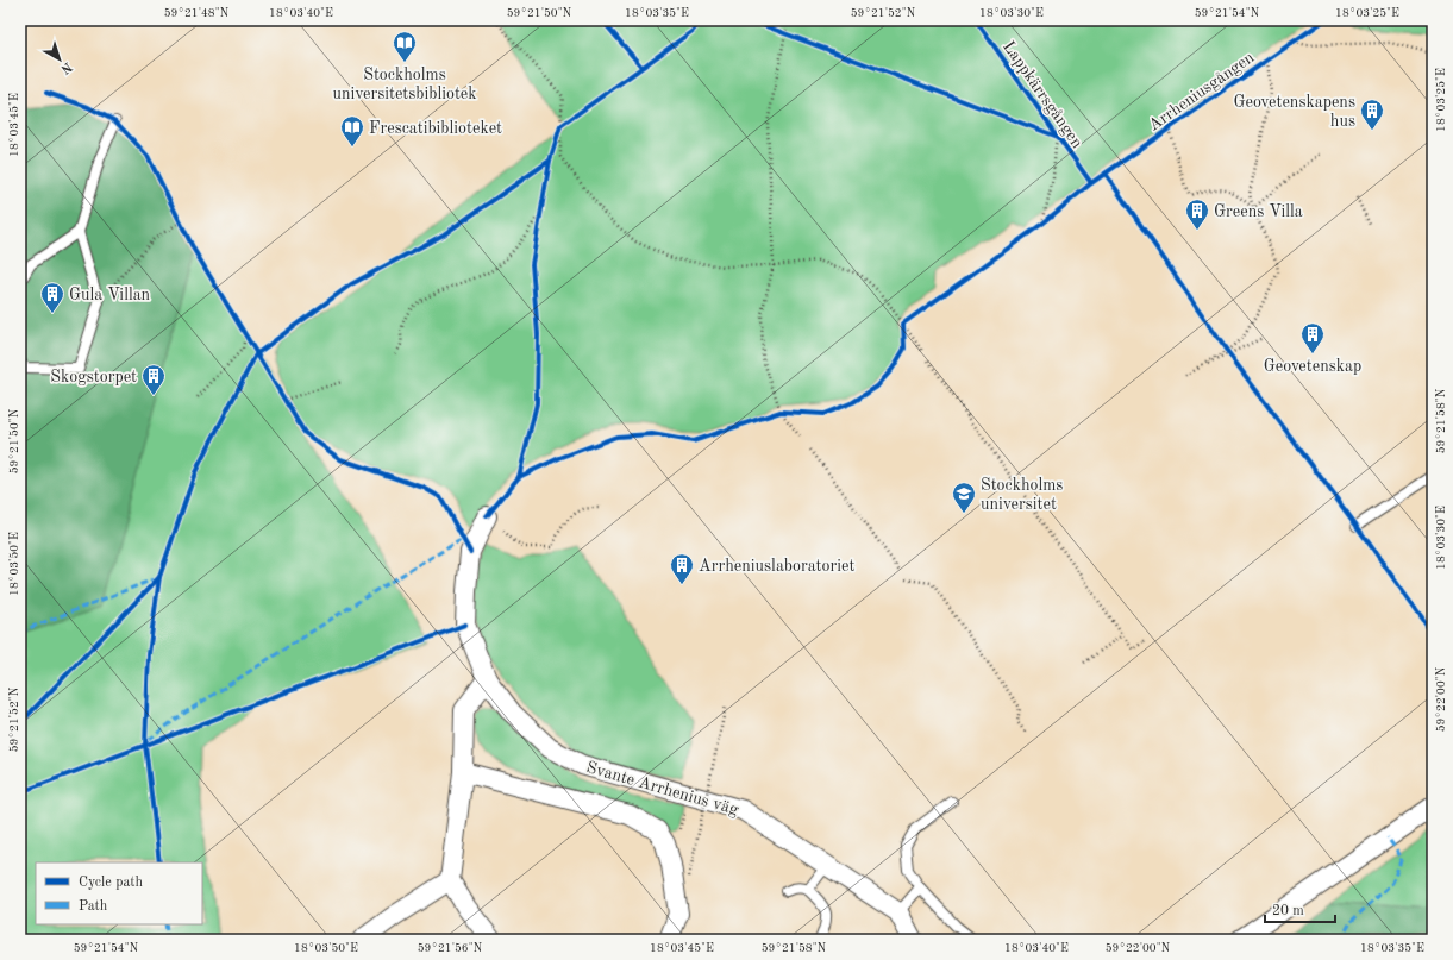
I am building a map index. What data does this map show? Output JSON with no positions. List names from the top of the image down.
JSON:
{
  "streets": {
    "street": ["Svante Arrhenius väg"],
    "cycle path": ["Arrheniusgången", "Lappkärrsgången"]
  },
  "places": {
    "library": ["Stockholms universitetsbibliotek", "Frescatibiblioteket"],
    "building": [
      "Geovetenskapens hus",
      "Greens Villa",
      "Gula Villan",
      "Geovetenskap",
      "Skogstorpet",
      "Arrheniuslaboratoriet"
    ],
    "school or university": ["Stockholms universitet"]
  },
  "legend": ["Cycle path", "Path"],
  "scale_bar": "20 m",
  "north": "bottom right",
  "coordinates": [
    "59°21'48\"N",
    "18°03'40\"E",
    "59°21'50\"N",
    "18°03'35\"E",
    "59°21'52\"N",
    "18°03'30\"E",
    "59°21'54\"N",
    "18°03'25\"E",
    "18°03'45\"E",
    "59°21'58\"N",
    "18°03'50\"E",
    "59°22'00\"N",
    "59°21'56\"N"
  ]
}
